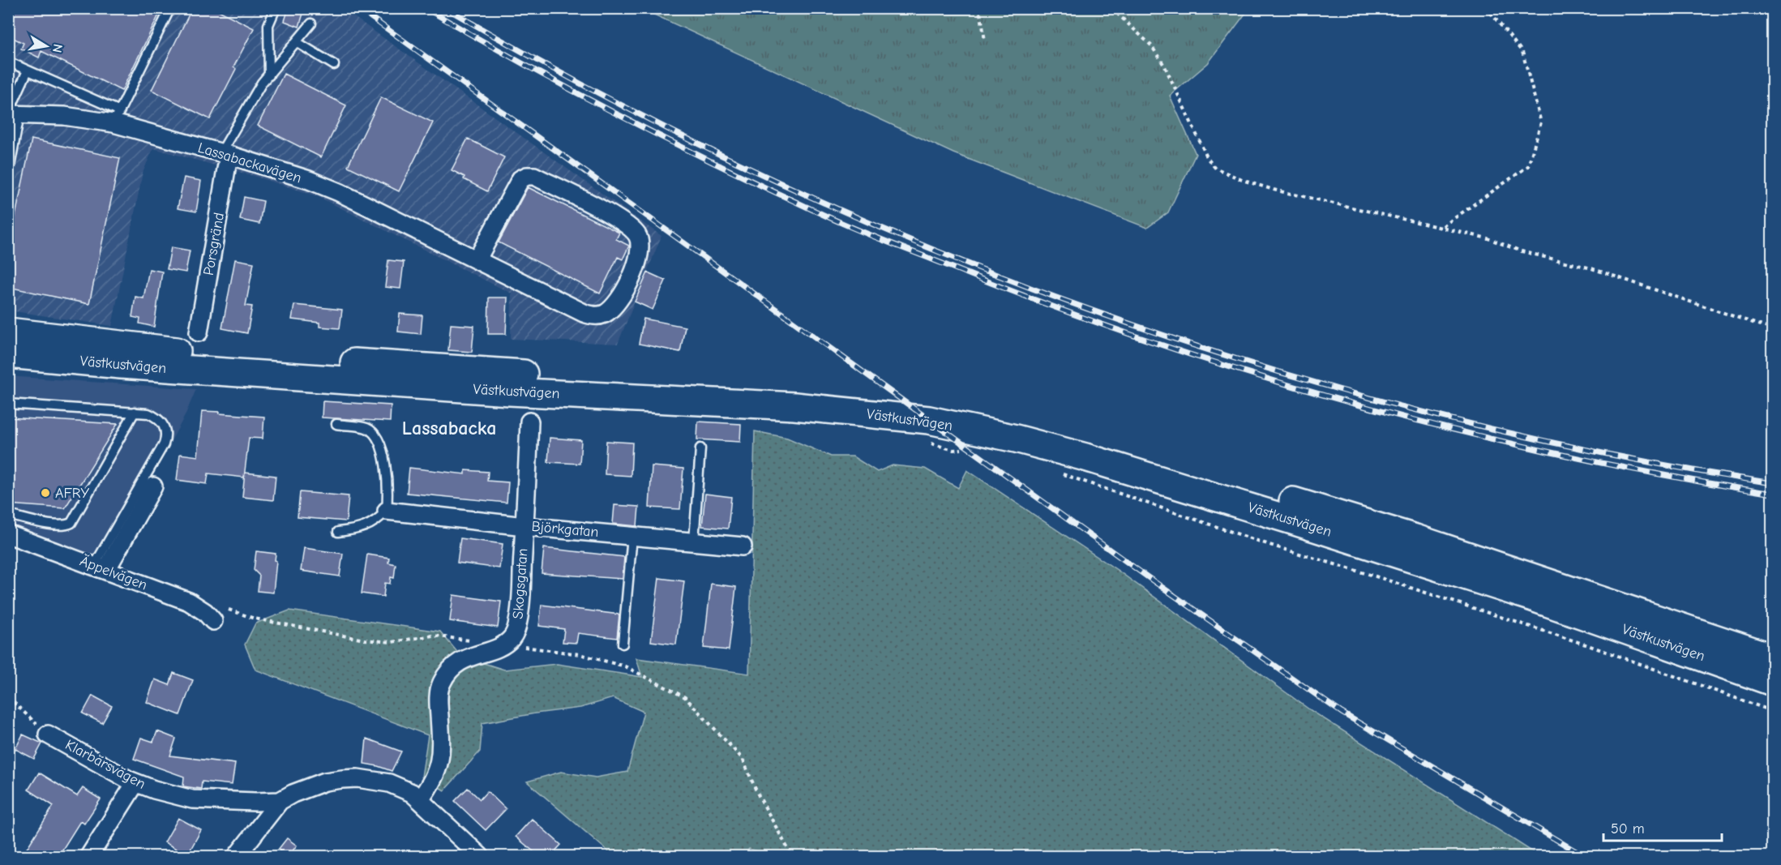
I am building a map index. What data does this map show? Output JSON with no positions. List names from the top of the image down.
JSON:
{
  "streets": {
    "main road": ["Västkustvägen"],
    "street": [
      "Lassabackavägen",
      "Porsgränd",
      "Björkgatan",
      "Äppelvägen",
      "Skogsgatan",
      "Klarbärsvägen"
    ]
  },
  "crossings": [
    ["Lassabackavägen", "Porsgränd"],
    ["Björkgatan", "Skogsgatan"]
  ],
  "districts": ["Lassabacka"],
  "places": ["AFRY"],
  "scale_bar": "50 m",
  "north": "right"
}
